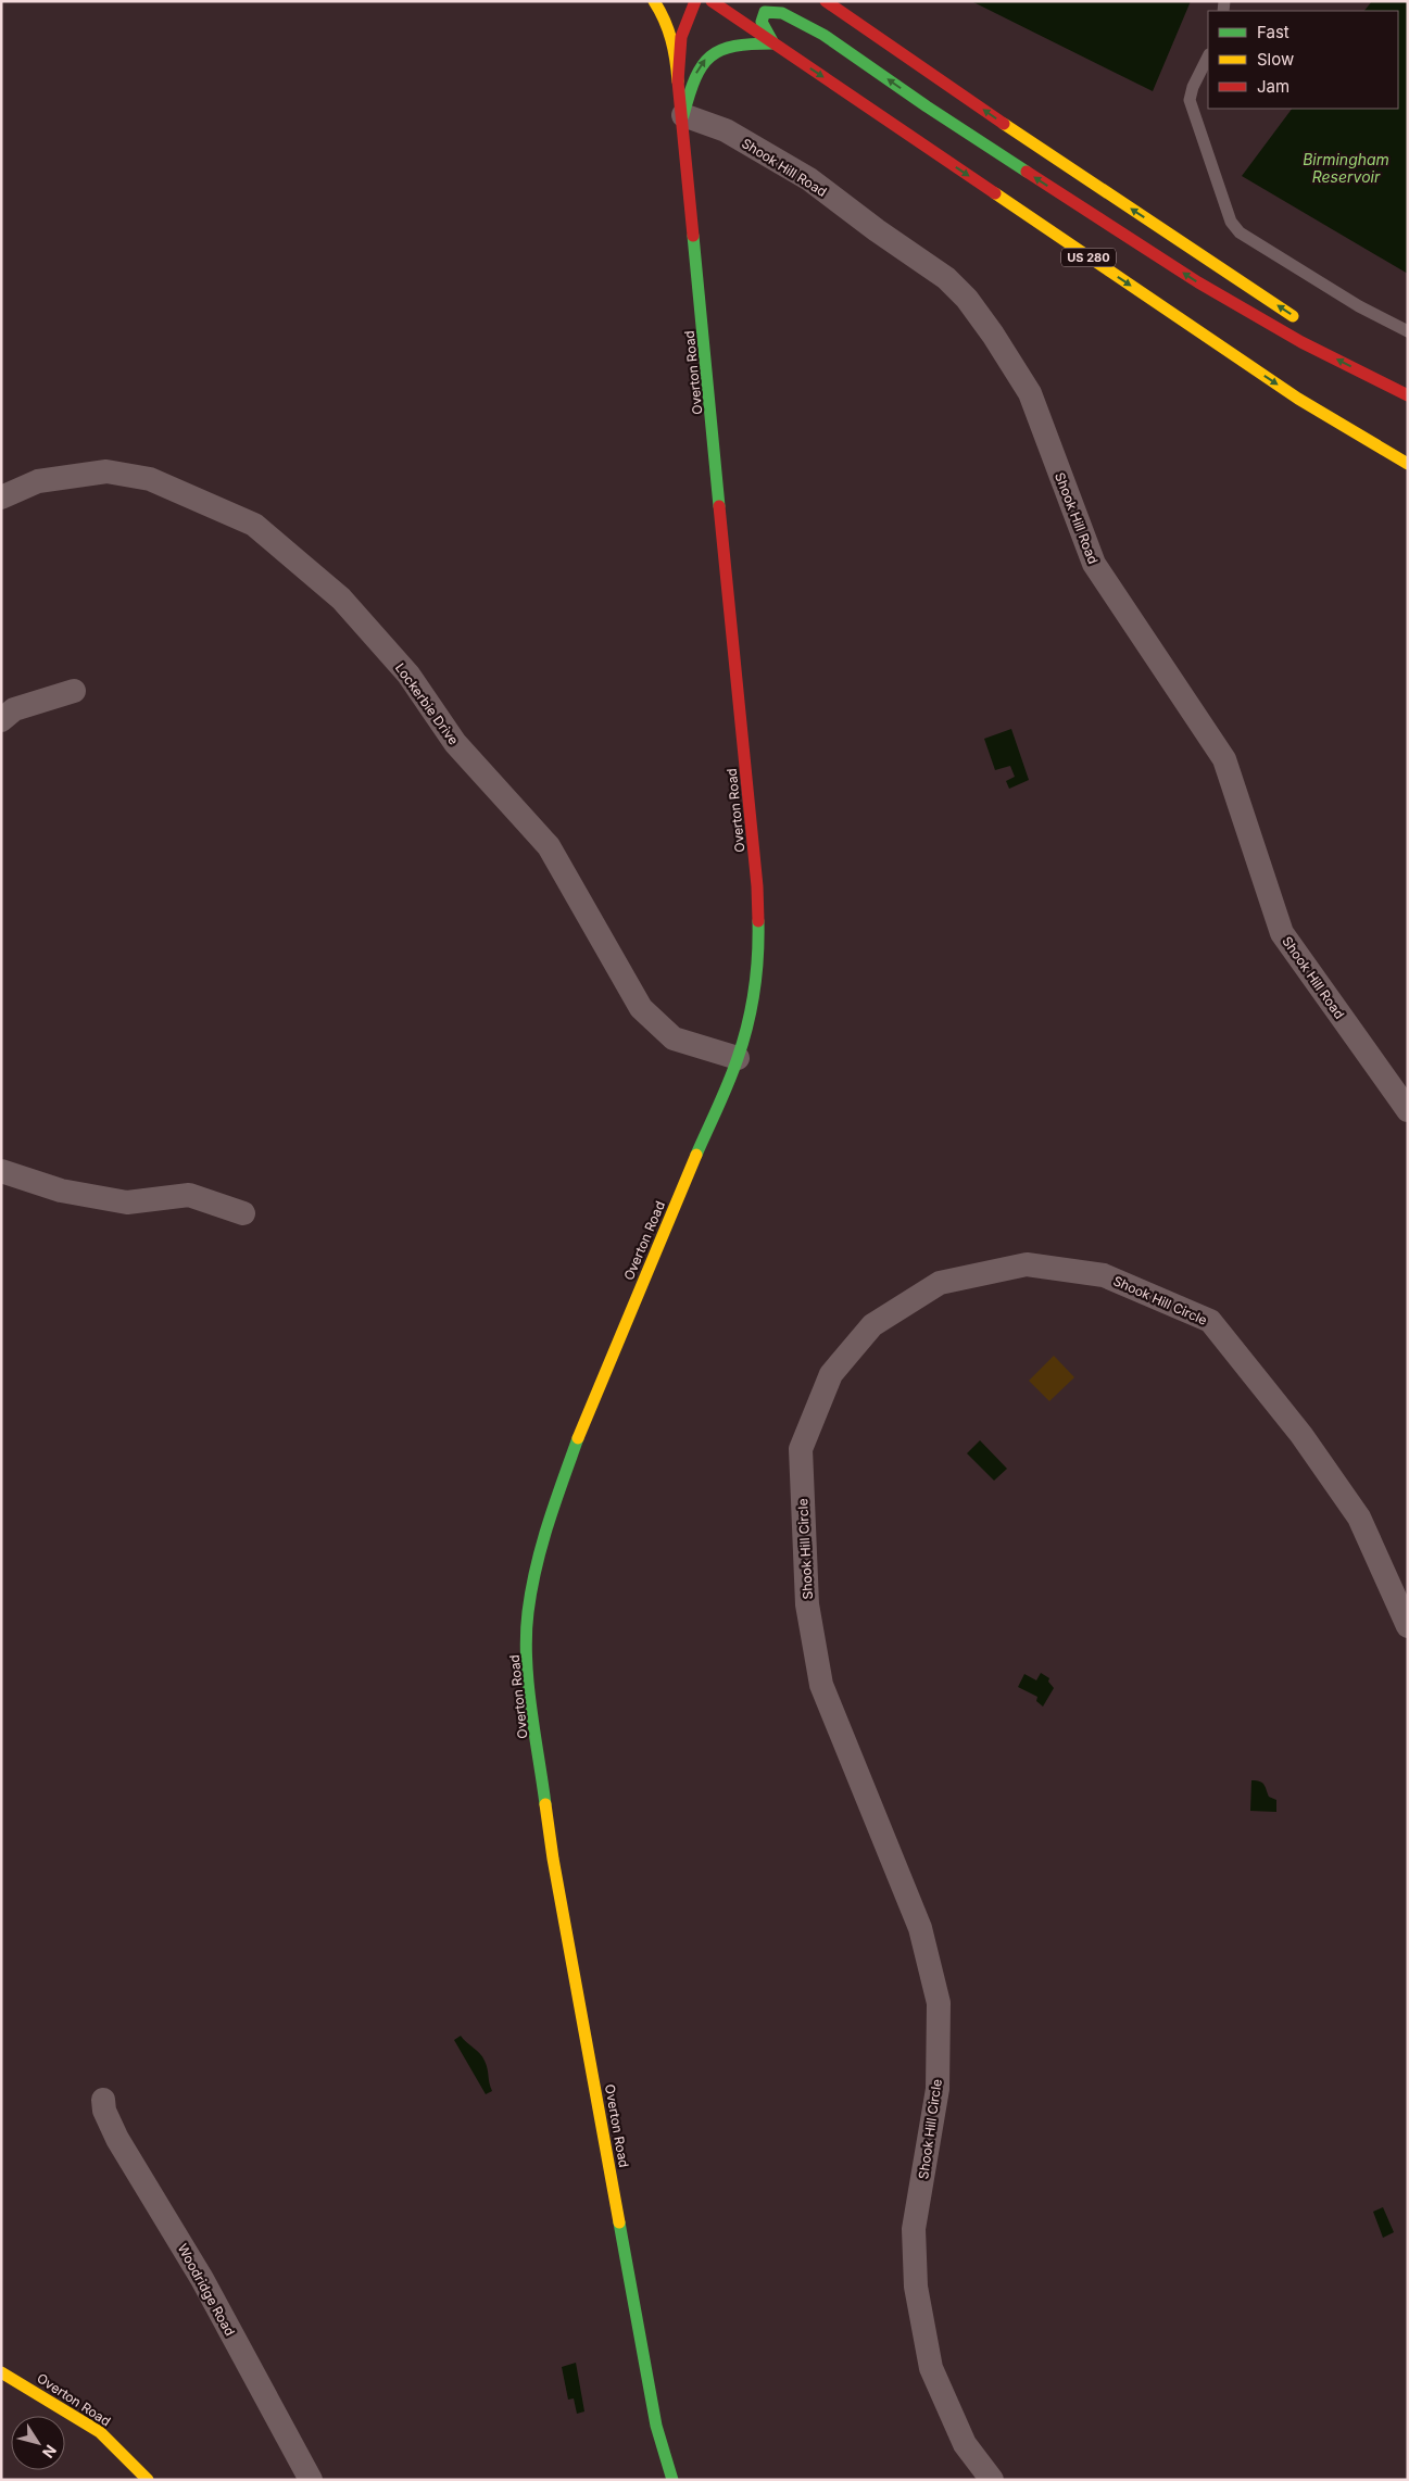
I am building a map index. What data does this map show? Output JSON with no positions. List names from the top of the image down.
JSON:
{
  "streets": {
    "main road": ["US 280", "Overton Road"],
    "street": [
      "Shook Hill Road",
      "Lockerbie Drive",
      "Shook Hill Circle",
      "Woodridge Road"
    ]
  },
  "crossings": [
    ["Shook Hill Road", "Overton Road"],
    ["Overton Road", "Lockerbie Drive"]
  ],
  "water": ["Birmingham Reservoir"],
  "legend": ["Fast", "Slow", "Jam"],
  "north": "bottom right"
}
